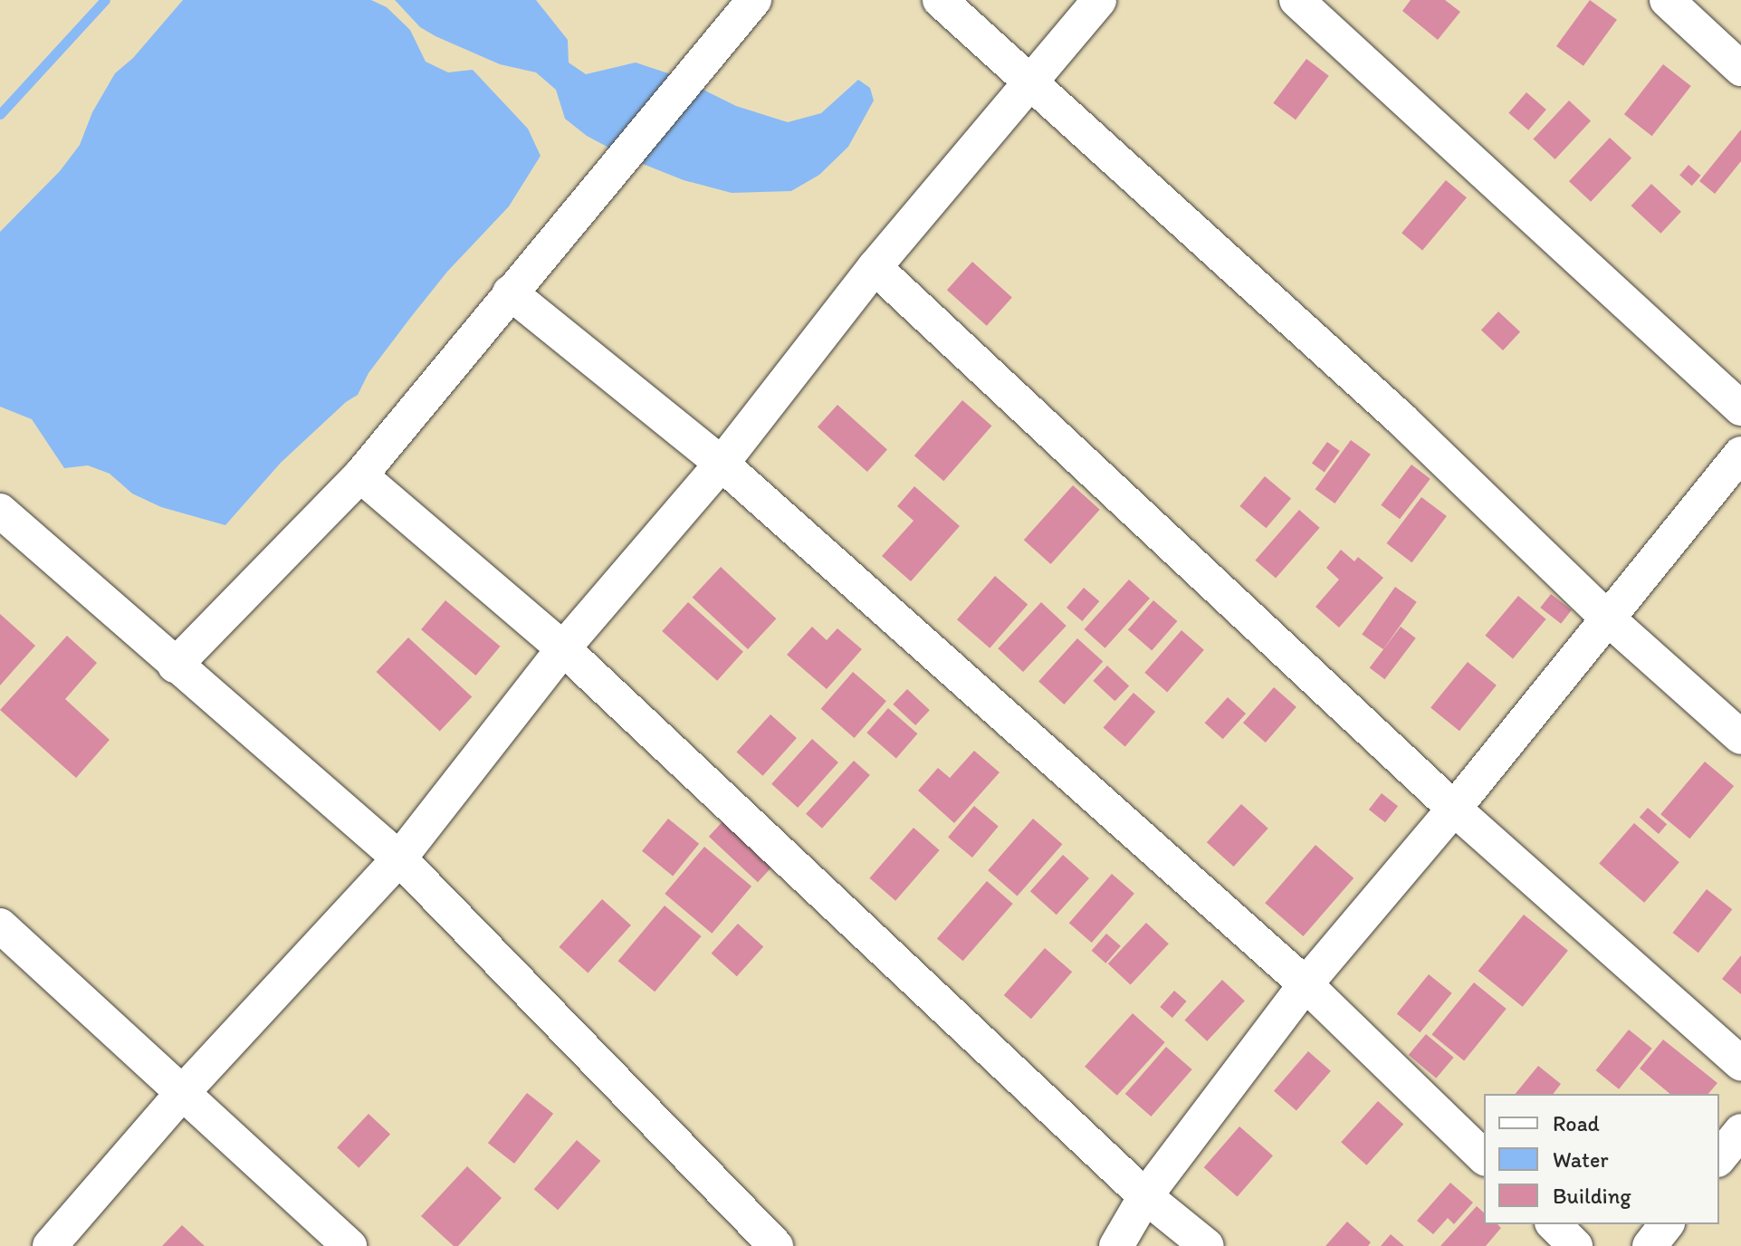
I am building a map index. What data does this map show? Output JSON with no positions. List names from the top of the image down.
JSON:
{
  "legend": ["Road", "Water", "Building"]
}
